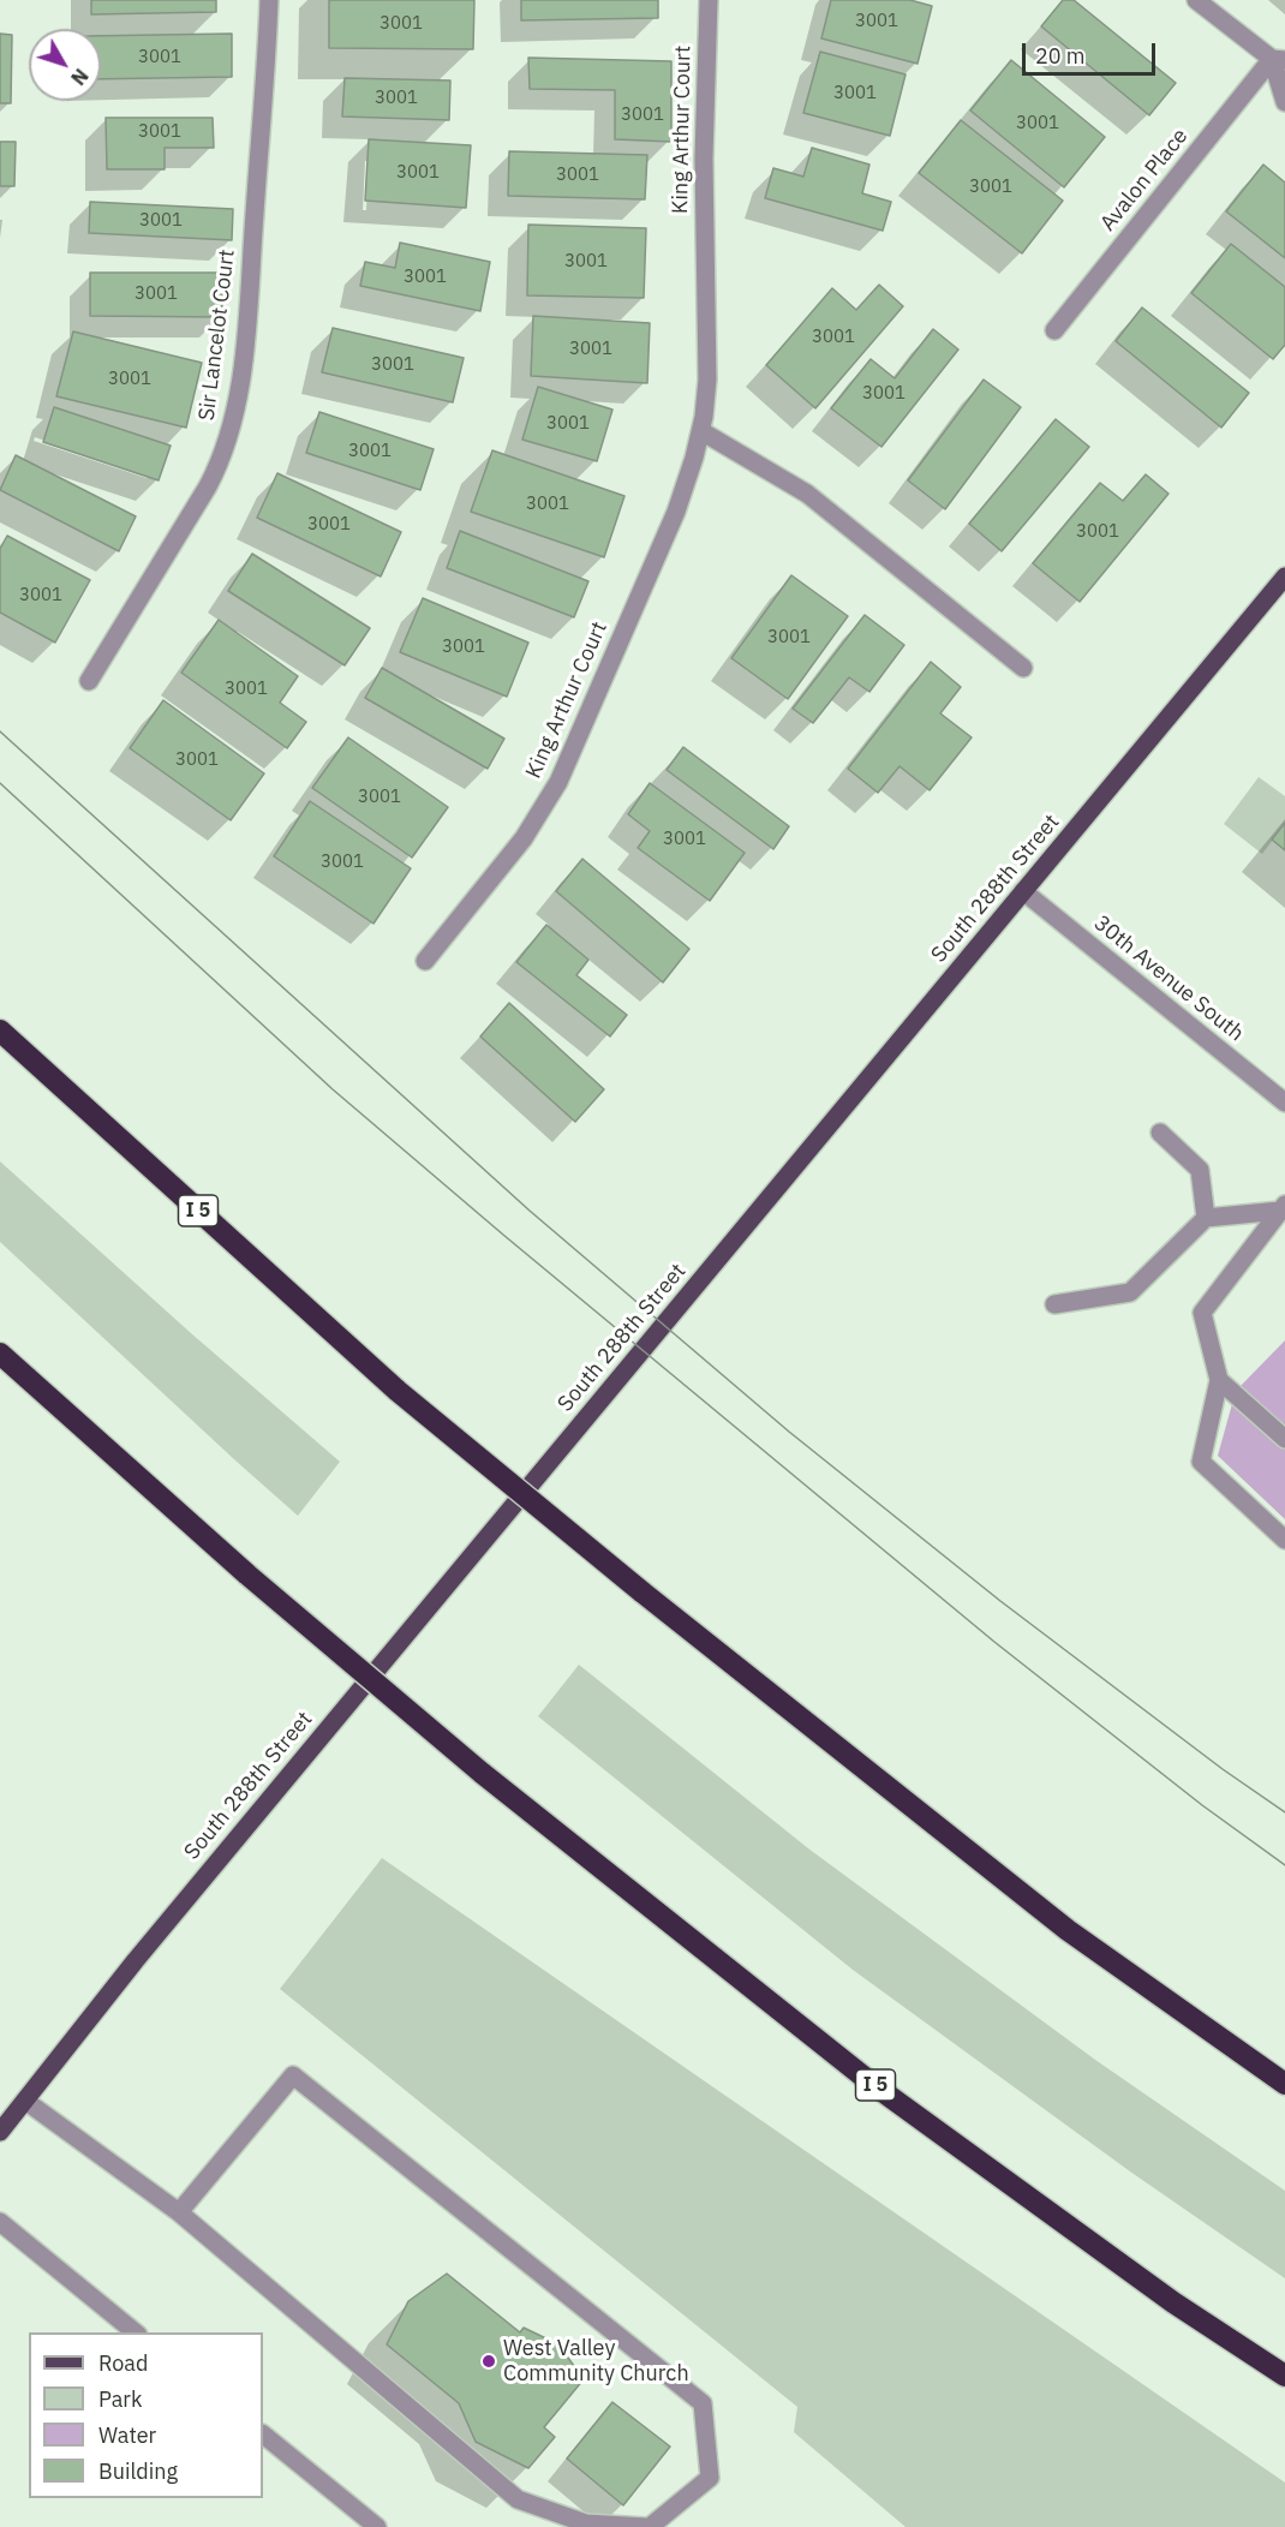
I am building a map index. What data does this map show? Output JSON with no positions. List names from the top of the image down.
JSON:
{
  "streets": {
    "highway": ["I 5"],
    "main road": ["South 288th Street"],
    "street": [
      "King Arthur Court",
      "Avalon Place",
      "Sir Lancelot Court",
      "30th Avenue South"
    ]
  },
  "crossings": [
    ["South 288th Street", "30th Avenue South"]
  ],
  "places": ["West Valley Community Church"],
  "house_numbers": [
    "3001",
    "3001",
    "3001",
    "3001",
    "3001",
    "3001",
    "3001",
    "3001",
    "3001",
    "3001",
    "3001",
    "3001",
    "3001",
    "3001",
    "3001",
    "3001",
    "3001",
    "3001",
    "3001",
    "3001",
    "3001",
    "3001",
    "3001",
    "3001",
    "3001",
    "3001",
    "3001",
    "3001",
    "3001",
    "3001",
    "3001",
    "3001",
    "3001"
  ],
  "legend": [
    "Road",
    "Park",
    "Water",
    "Building"
  ],
  "scale_bar": "20 m",
  "north": "bottom right"
}
